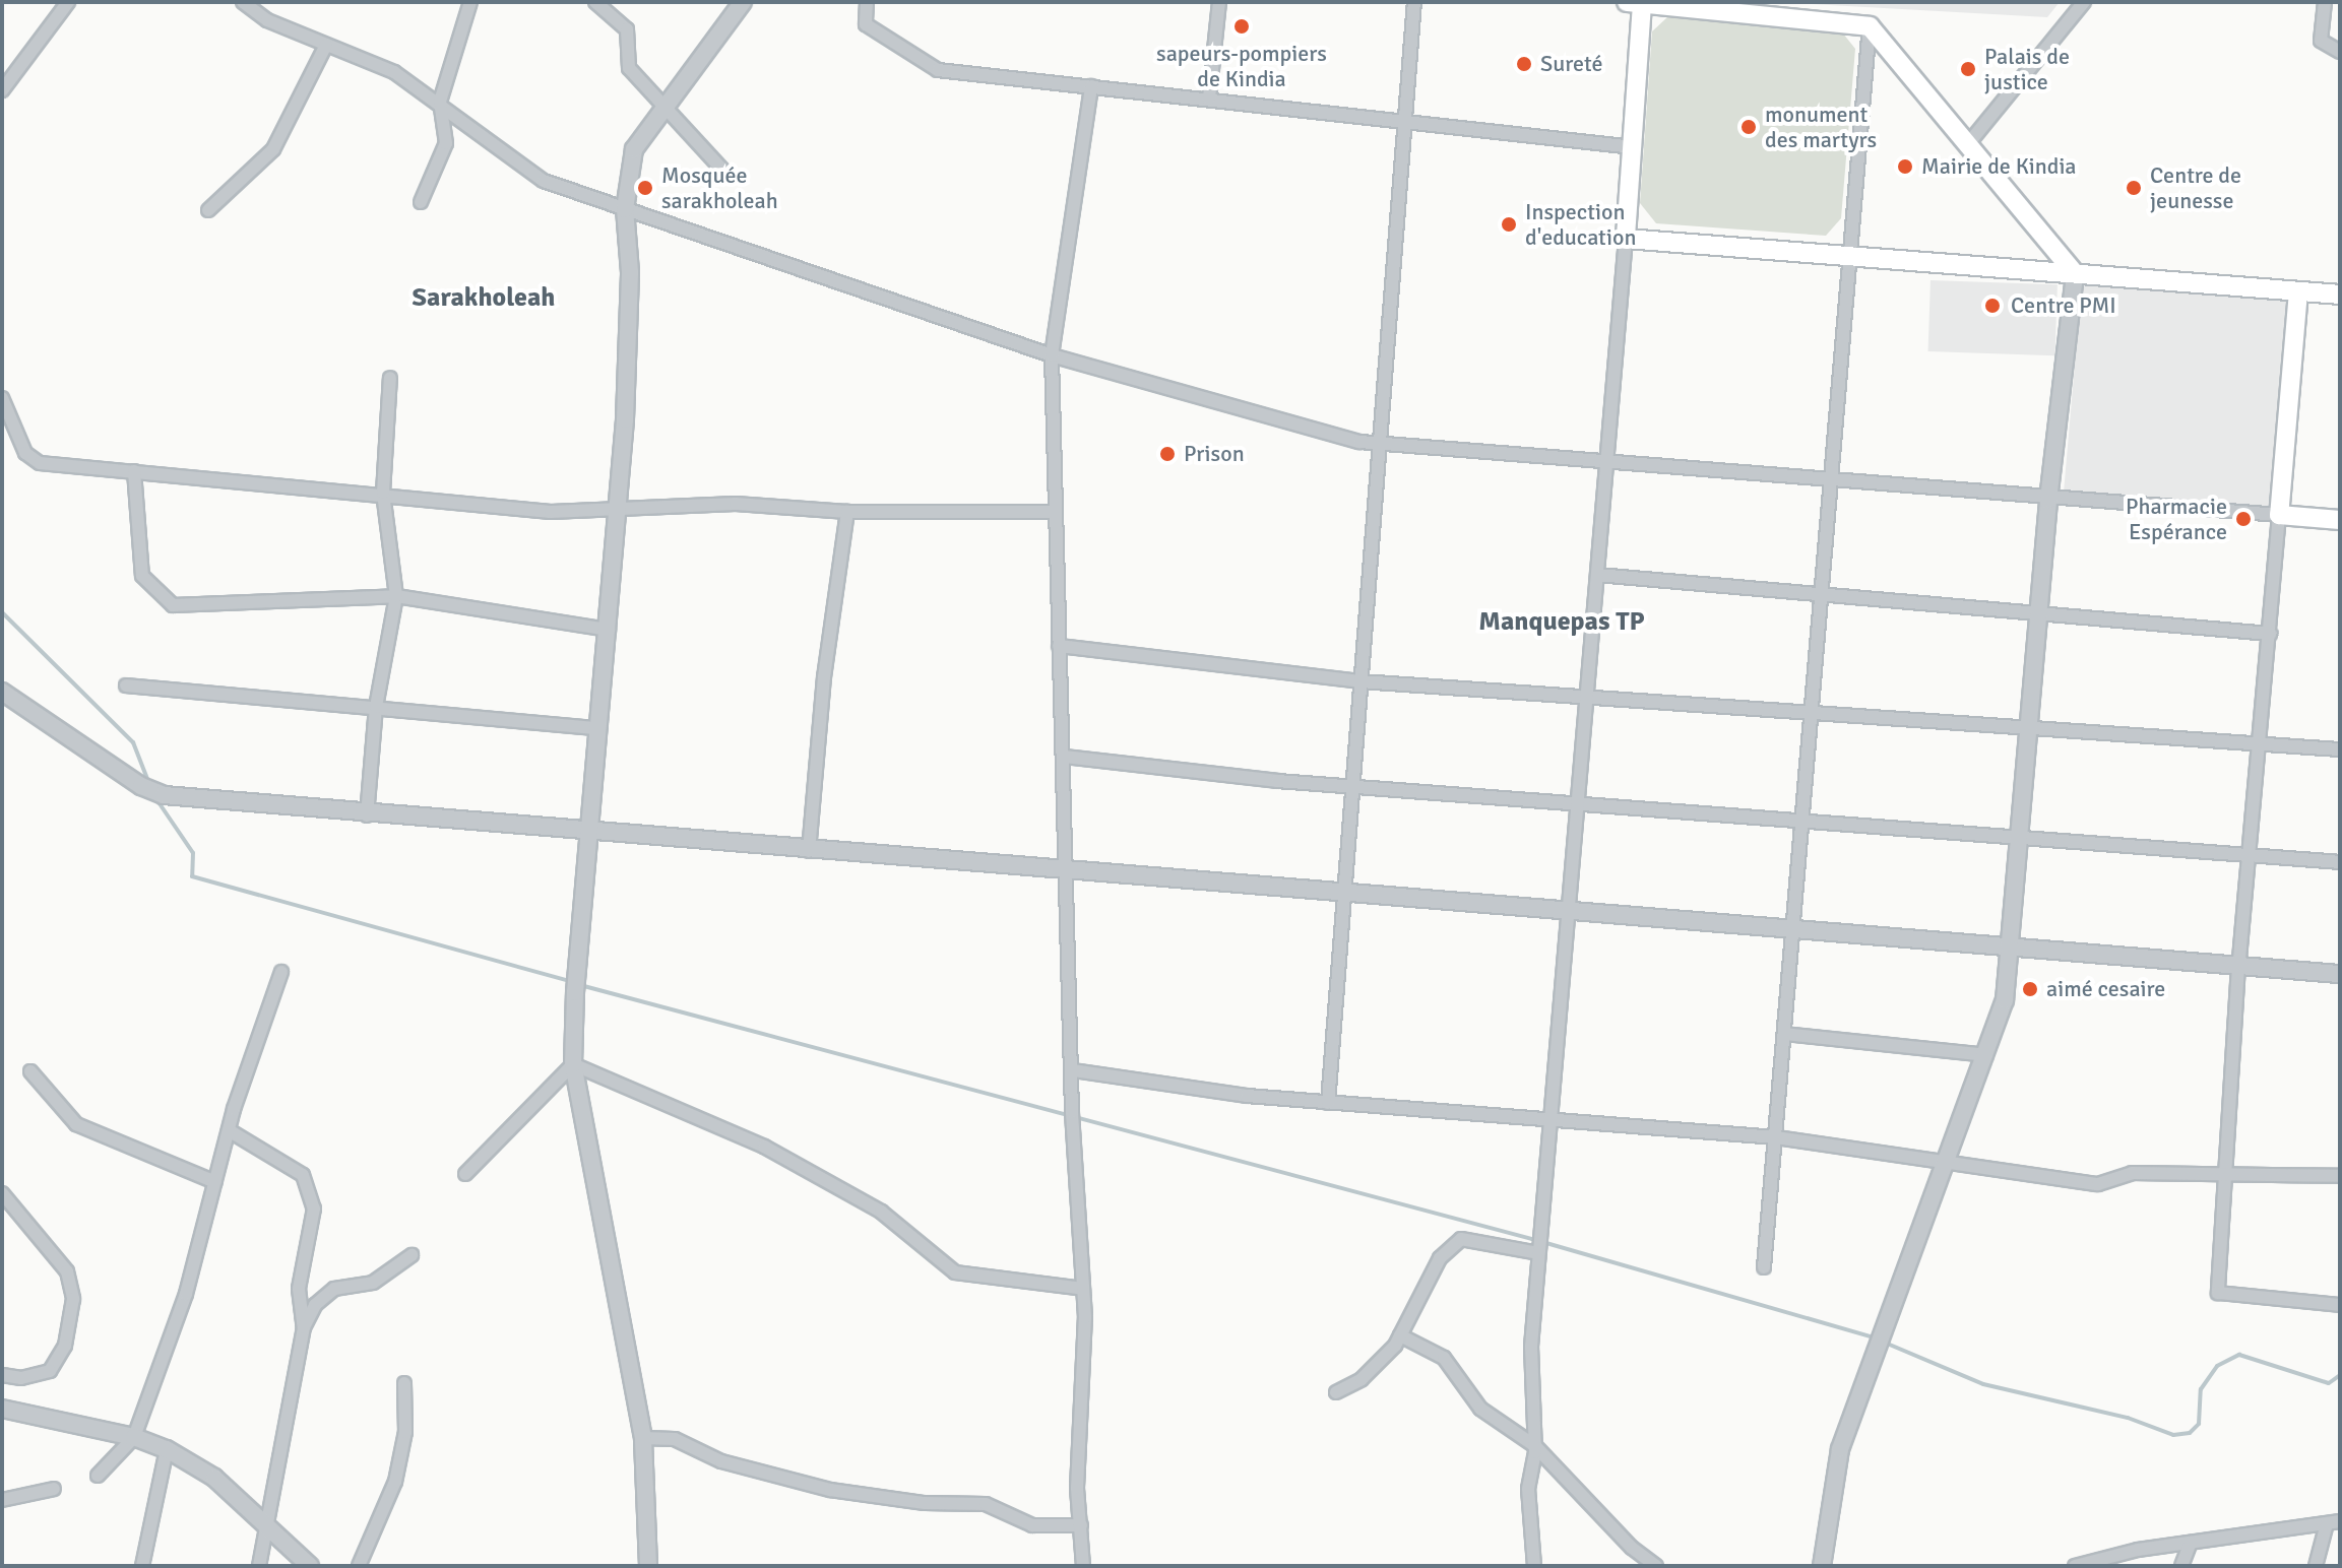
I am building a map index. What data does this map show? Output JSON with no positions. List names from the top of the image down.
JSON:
{
  "districts": ["Sarakholeah", "Manquepas TP"],
  "places": [
    "sapeurs-pompiers de Kindia",
    "Sureté",
    "Palais de justice",
    "monument des martyrs",
    "Mairie de Kindia",
    "Mosquée sarakholeah",
    "Centre de jeunesse",
    "Inspection d'education",
    "Centre PMI",
    "Prison",
    "Pharmacie Espérance",
    "aimé cesaire"
  ]
}
